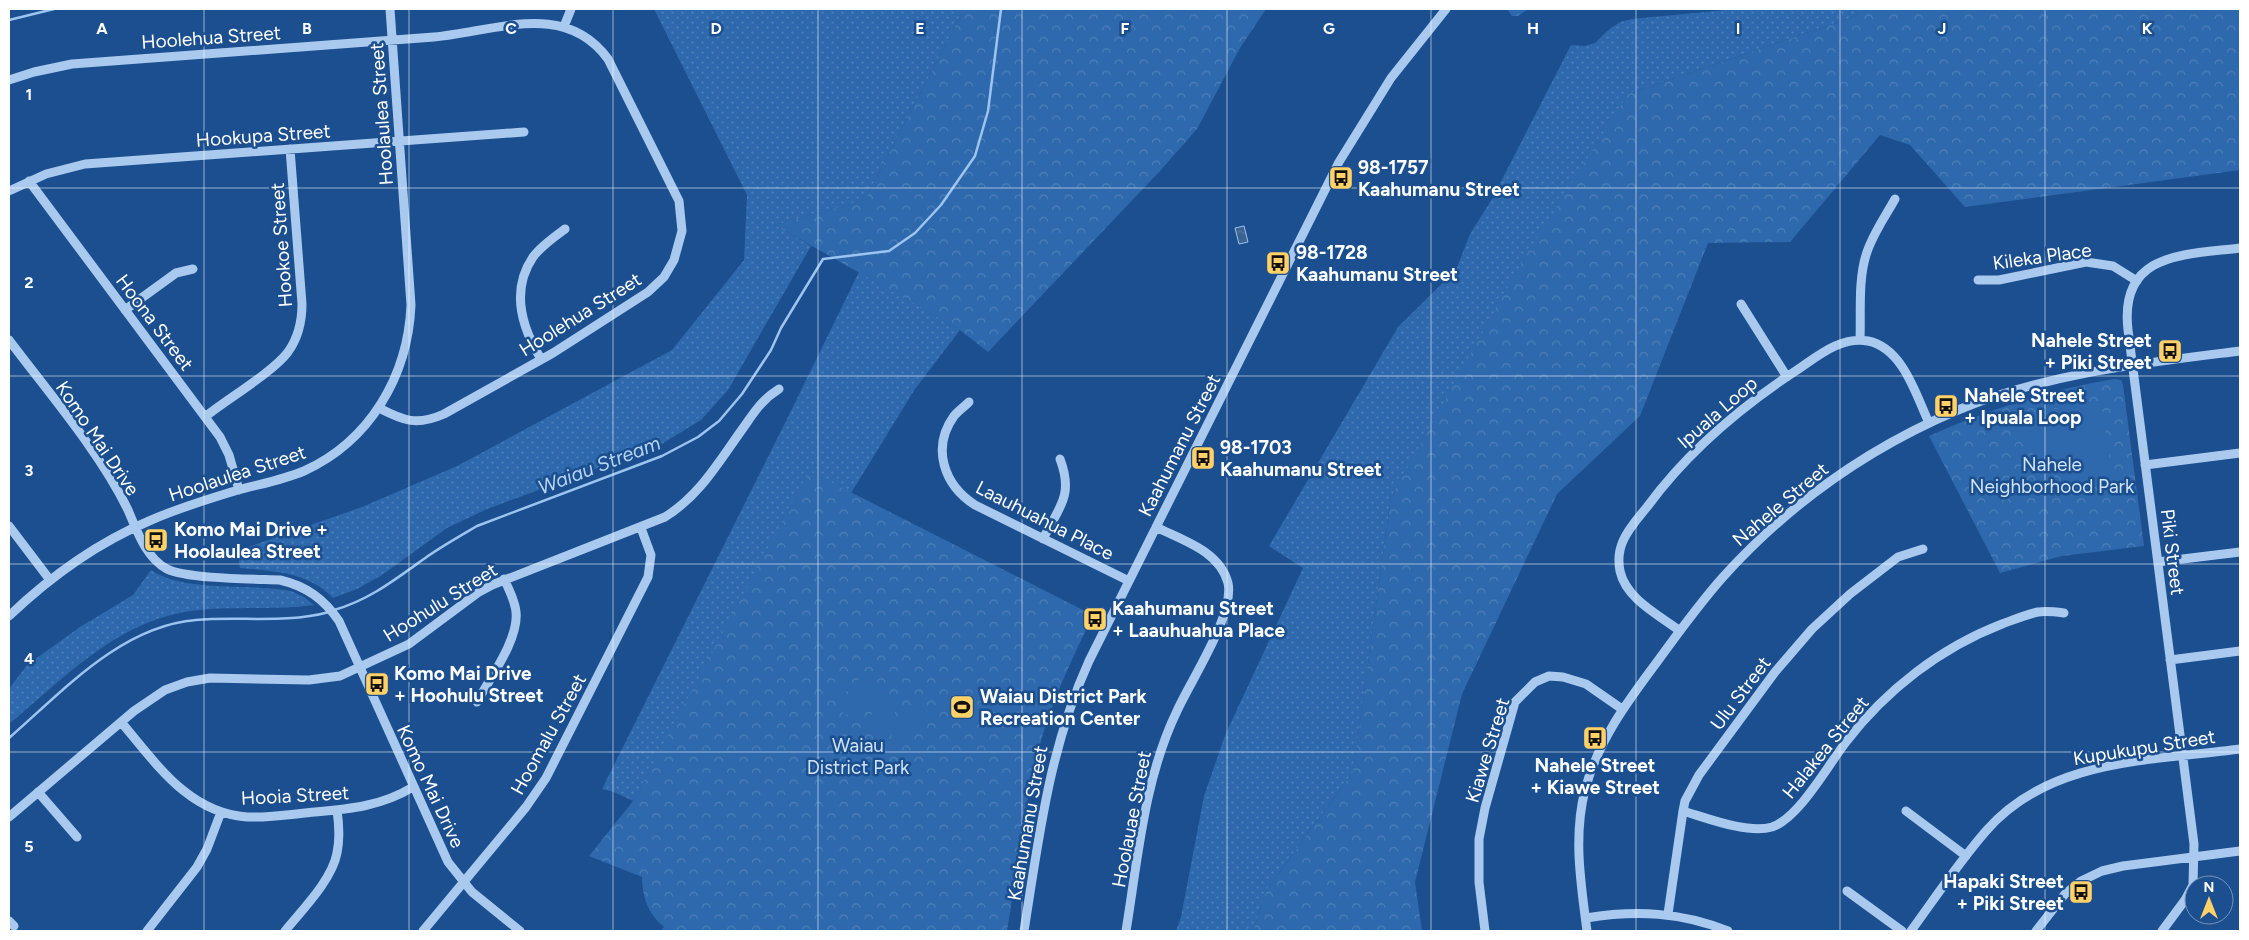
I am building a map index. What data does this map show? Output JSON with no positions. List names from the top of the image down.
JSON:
{
  "streets": {
    "street": [
      "Hoolehua Street",
      "Hoolaulea Street",
      "Hookupa Street",
      "Hookoe Street",
      "Kileka Place",
      "Hoona Street",
      "Ipuala Loop",
      "Komo Mai Drive",
      "Kaahumanu Street",
      "Nahele Street",
      "Laauhuahua Place",
      "Piki Street",
      "Hoohulu Street",
      "Ulu Street",
      "Hoomalu Street",
      "Halakea Street",
      "Kupukupu Street",
      "Kiawe Street",
      "Hooia Street",
      "Hoolauae Street"
    ]
  },
  "crossings": [
    ["Hoolehua Street", "Hoolaulea Street"],
    ["Hoolaulea Street", "Hookupa Street"],
    ["Hoolaulea Street", "Hoona Street"],
    ["Hoolaulea Street", "Komo Mai Drive"],
    ["Hookupa Street", "Hookoe Street"],
    ["Hookupa Street", "Hoona Street"],
    ["Hookoe Street", "Hoona Street"],
    ["Kileka Place", "Piki Street"],
    ["Ipuala Loop", "Nahele Street"],
    ["Komo Mai Drive", "Hoohulu Street"],
    ["Komo Mai Drive", "Hoomalu Street"],
    ["Komo Mai Drive", "Hooia Street"],
    ["Kaahumanu Street", "Laauhuahua Place"],
    ["Kaahumanu Street", "Hoolauae Street"],
    ["Nahele Street", "Piki Street"],
    ["Nahele Street", "Kiawe Street"],
    ["Piki Street", "Kupukupu Street"],
    ["Hoohulu Street", "Hoomalu Street"],
    ["Hoohulu Street", "Hooia Street"],
    ["Ulu Street", "Halakea Street"]
  ],
  "water": ["Waiau Stream"],
  "parks": ["Nahele Neighborhood Park", "Waiau District Park"],
  "places": {
    "bus stop": [
      "98-1757 Kaahumanu Street",
      "98-1728 Kaahumanu Street",
      "Nahele Street + Piki Street",
      "Nahele Street + Ipuala Loop",
      "98-1703 Kaahumanu Street",
      "Komo Mai Drive + Hoolaulea Street",
      "Kaahumanu Street + Laauhuahua Place",
      "Komo Mai Drive + Hoohulu Street",
      "Nahele Street + Kiawe Street",
      "Hapaki Street + Piki Street"
    ],
    "sports": ["Waiau District Park Recreation Center"]
  },
  "north": "top",
  "grid": {
    "columns": [
      "A",
      "B",
      "C",
      "D",
      "E",
      "F",
      "G",
      "H",
      "I",
      "J",
      "K"
    ],
    "rows": [
      "1",
      "2",
      "3",
      "4",
      "5"
    ]
  }
}
